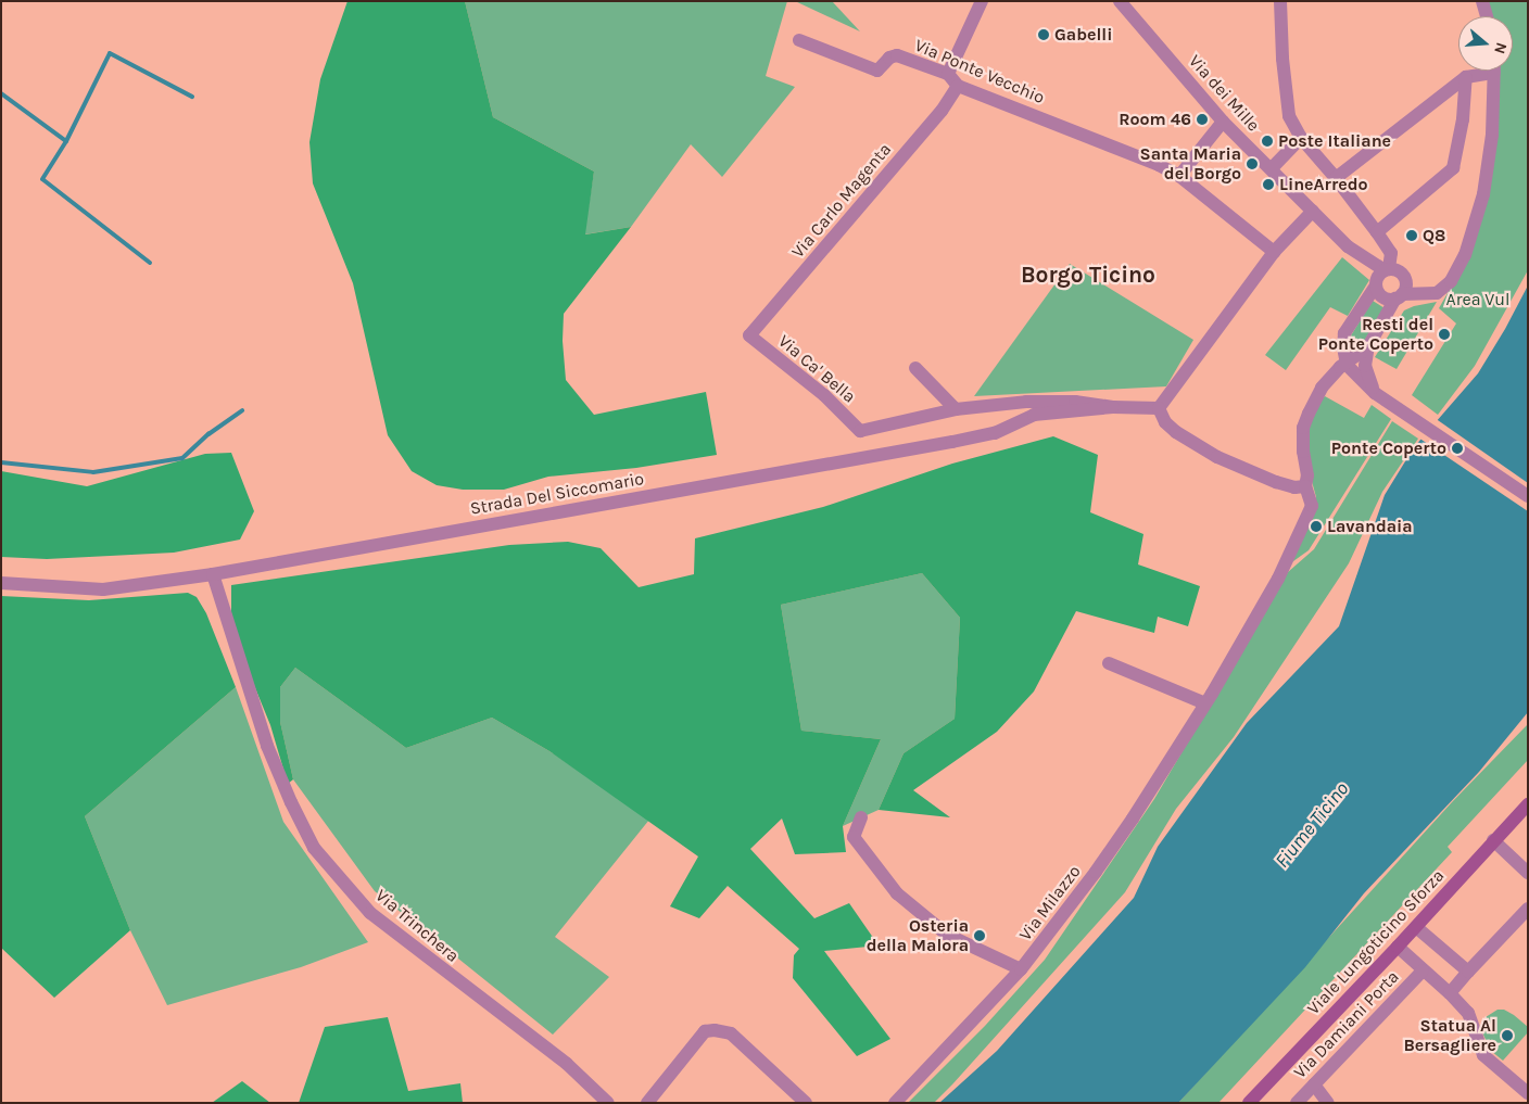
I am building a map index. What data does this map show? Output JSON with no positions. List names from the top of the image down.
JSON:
{
  "streets": {
    "main road": ["Viale Lungoticino Sforza"],
    "street": [
      "Via Ponte Vecchio",
      "Via dei Mille",
      "Via Carlo Magenta",
      "Via Ca' Bella",
      "Strada Del Siccomario",
      "Via Milazzo",
      "Via Trinchera",
      "Via Damiani Porta"
    ]
  },
  "crossings": [
    ["Via Ponte Vecchio", "Via Carlo Magenta"],
    ["Via Carlo Magenta", "Via Ca' Bella"],
    ["Via Ca' Bella", "Strada Del Siccomario"],
    ["Strada Del Siccomario", "Via Trinchera"]
  ],
  "districts": ["Borgo Ticino"],
  "water": ["Fiume Ticino"],
  "parks": ["Area Vul"],
  "places": [
    "Gabelli",
    "Room 46",
    "Poste Italiane",
    "Santa Maria del Borgo",
    "LineArredo",
    "Q8",
    "Resti del Ponte Coperto",
    "Ponte Coperto",
    "Lavandaia",
    "Osteria della Malora",
    "Statua Al Bersagliere"
  ],
  "north": "right"
}
